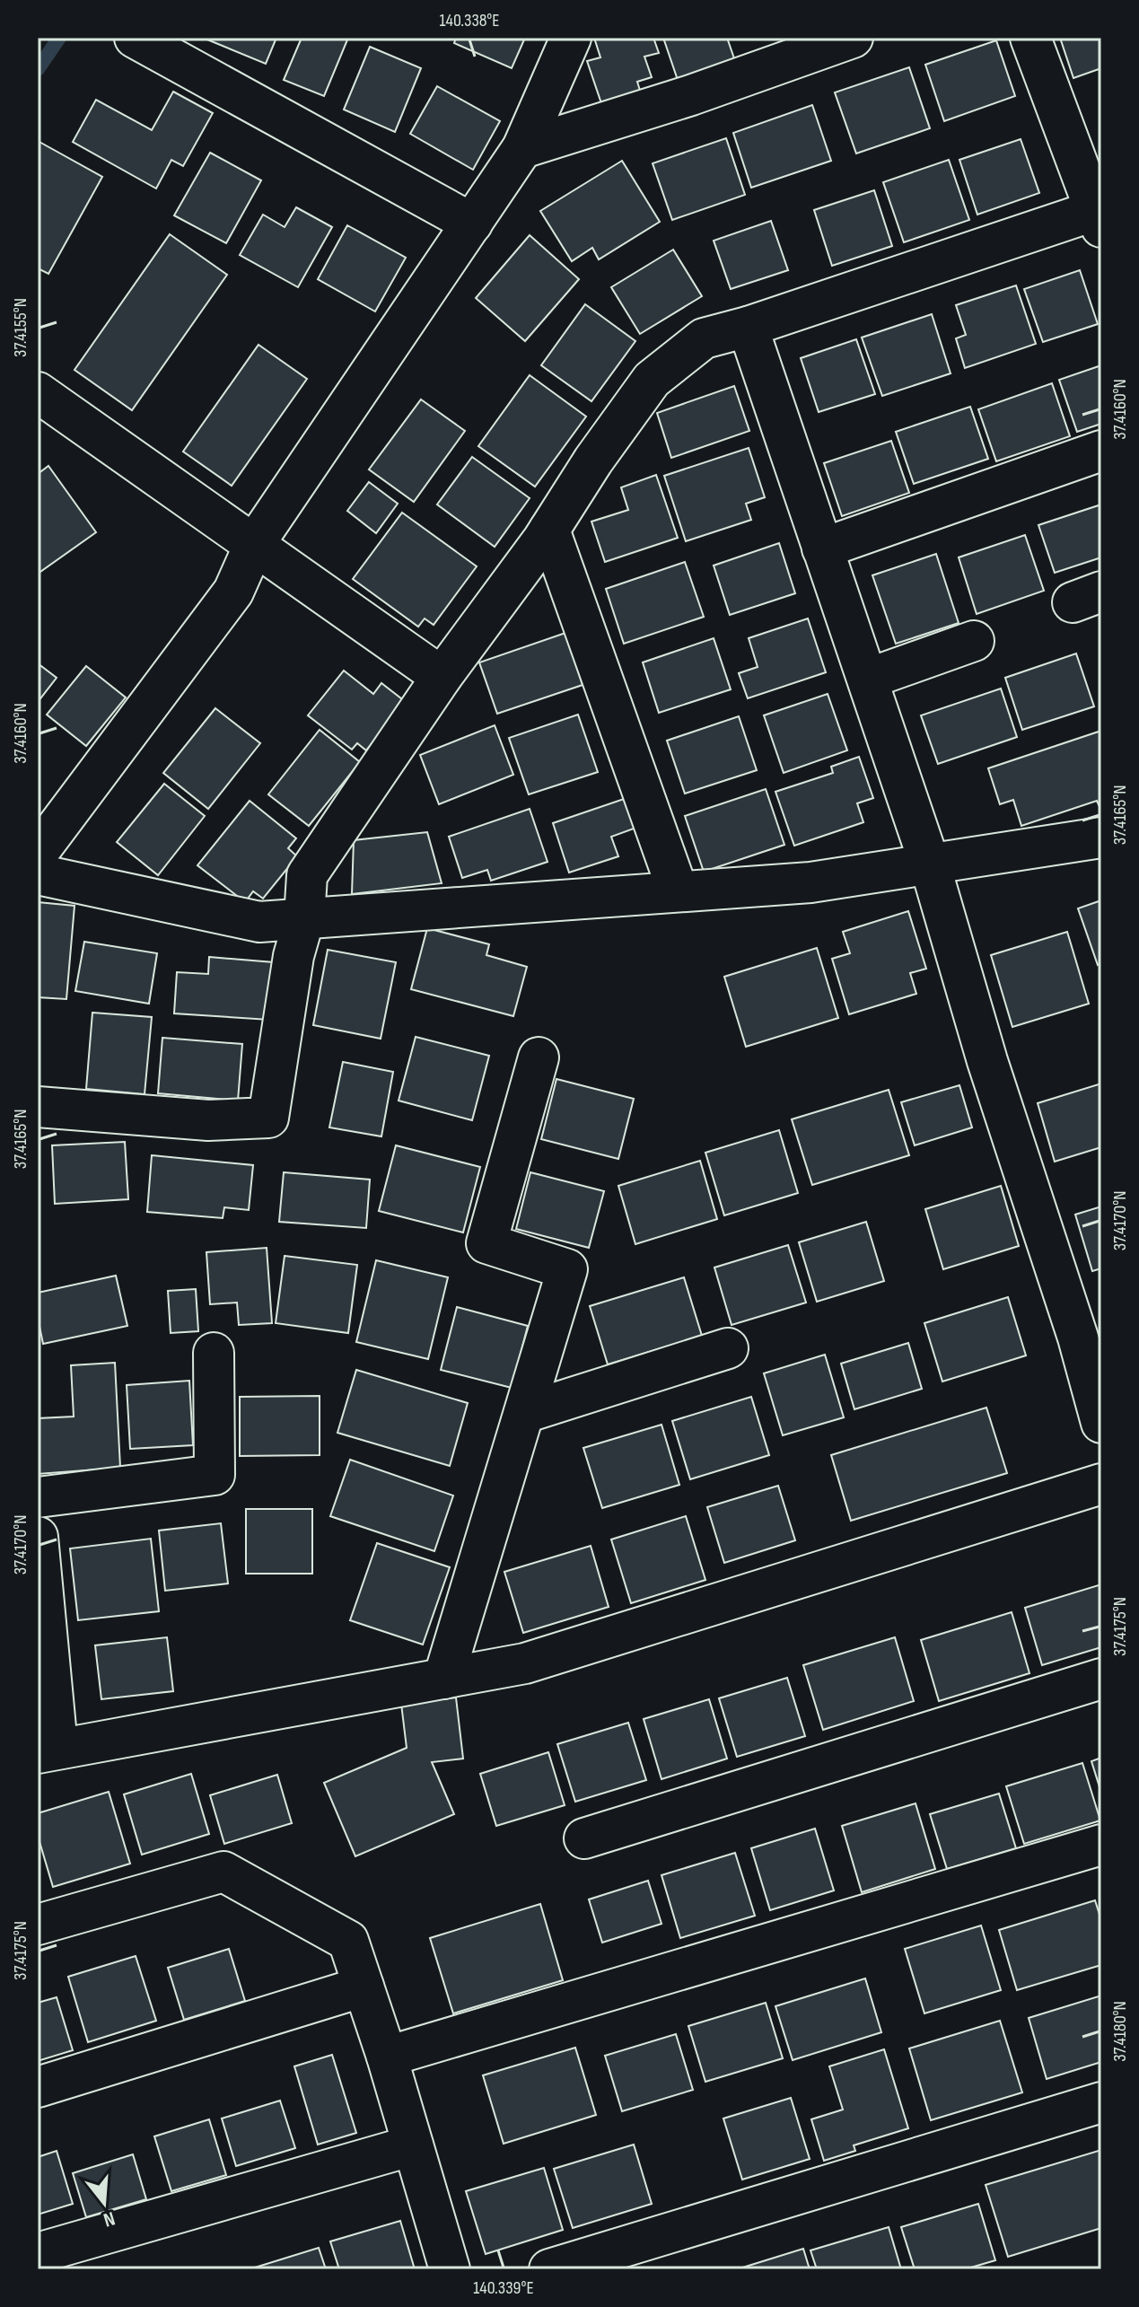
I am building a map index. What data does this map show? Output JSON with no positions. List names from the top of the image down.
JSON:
{
  "north": "bottom",
  "coordinates": [
    "140.338°E",
    "37.4155°N",
    "37.4160°N",
    "37.4165°N",
    "37.4170°N",
    "37.4175°N",
    "37.4180°N",
    "140.339°E"
  ]
}
